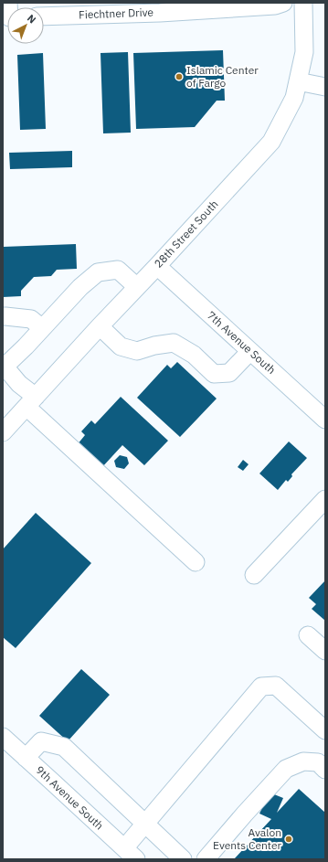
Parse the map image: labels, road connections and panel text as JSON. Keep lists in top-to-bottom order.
{
  "streets": {
    "street": [
      "Fiechtner Drive",
      "28th Street South",
      "7th Avenue South",
      "9th Avenue South"
    ]
  },
  "crossings": [
    ["28th Street South", "7th Avenue South"]
  ],
  "places": ["Islamic Center of Fargo", "Avalon Events Center"],
  "north": "top right"
}
